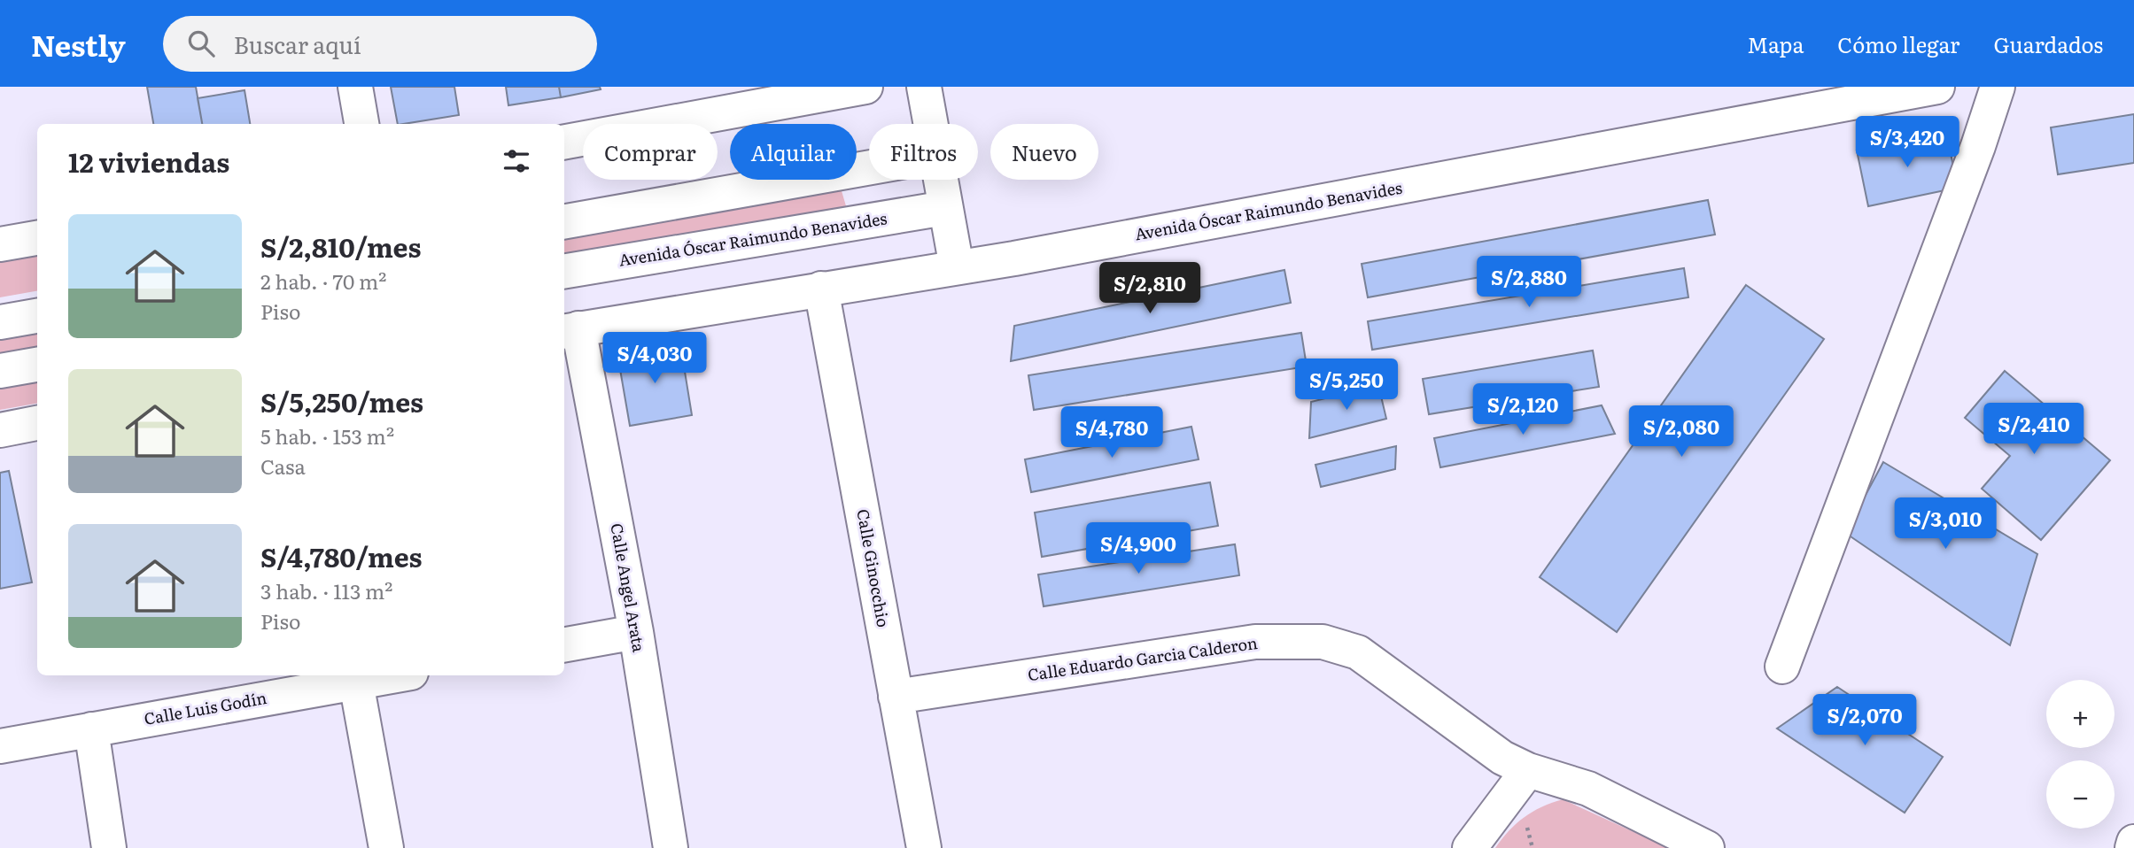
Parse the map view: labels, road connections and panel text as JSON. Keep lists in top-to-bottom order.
{
  "streets": {
    "street": [
      "Avenida Óscar Raimundo Benavides",
      "Calle Ginocchio",
      "Calle Angel Arata",
      "Calle Eduardo Garcia Calderon",
      "Calle Luis Godín"
    ]
  },
  "crossings": [
    ["Avenida Óscar Raimundo Benavides", "Calle Ginocchio"],
    ["Avenida Óscar Raimundo Benavides", "Calle Angel Arata"],
    ["Calle Ginocchio", "Calle Eduardo Garcia Calderon"]
  ],
  "page": {
    "header": "Nestly",
    "search": "Buscar aquí",
    "nav": ["Mapa", "Cómo llegar", "Guardados"],
    "price": [
      "S/3,420",
      "S/2,880",
      "S/2,810",
      "S/4,030",
      "S/5,250",
      "S/2,120",
      "S/2,410",
      "S/2,080",
      "S/4,780",
      "S/3,010",
      "S/4,900",
      "S/2,070"
    ],
    "chip": [
      "Comprar",
      "Alquilar",
      "Filtros",
      "Nuevo"
    ],
    "heading": "12 viviendas",
    "list": [
      {
        "name": "S/2,810/mes",
        "note": "2 hab. · 70 m² · Piso"
      },
      {
        "name": "S/5,250/mes",
        "note": "5 hab. · 153 m² · Casa"
      },
      {
        "name": "S/4,780/mes",
        "note": "3 hab. · 113 m² · Piso"
      }
    ],
    "map_buttons": ["+", "−"]
  }
}
